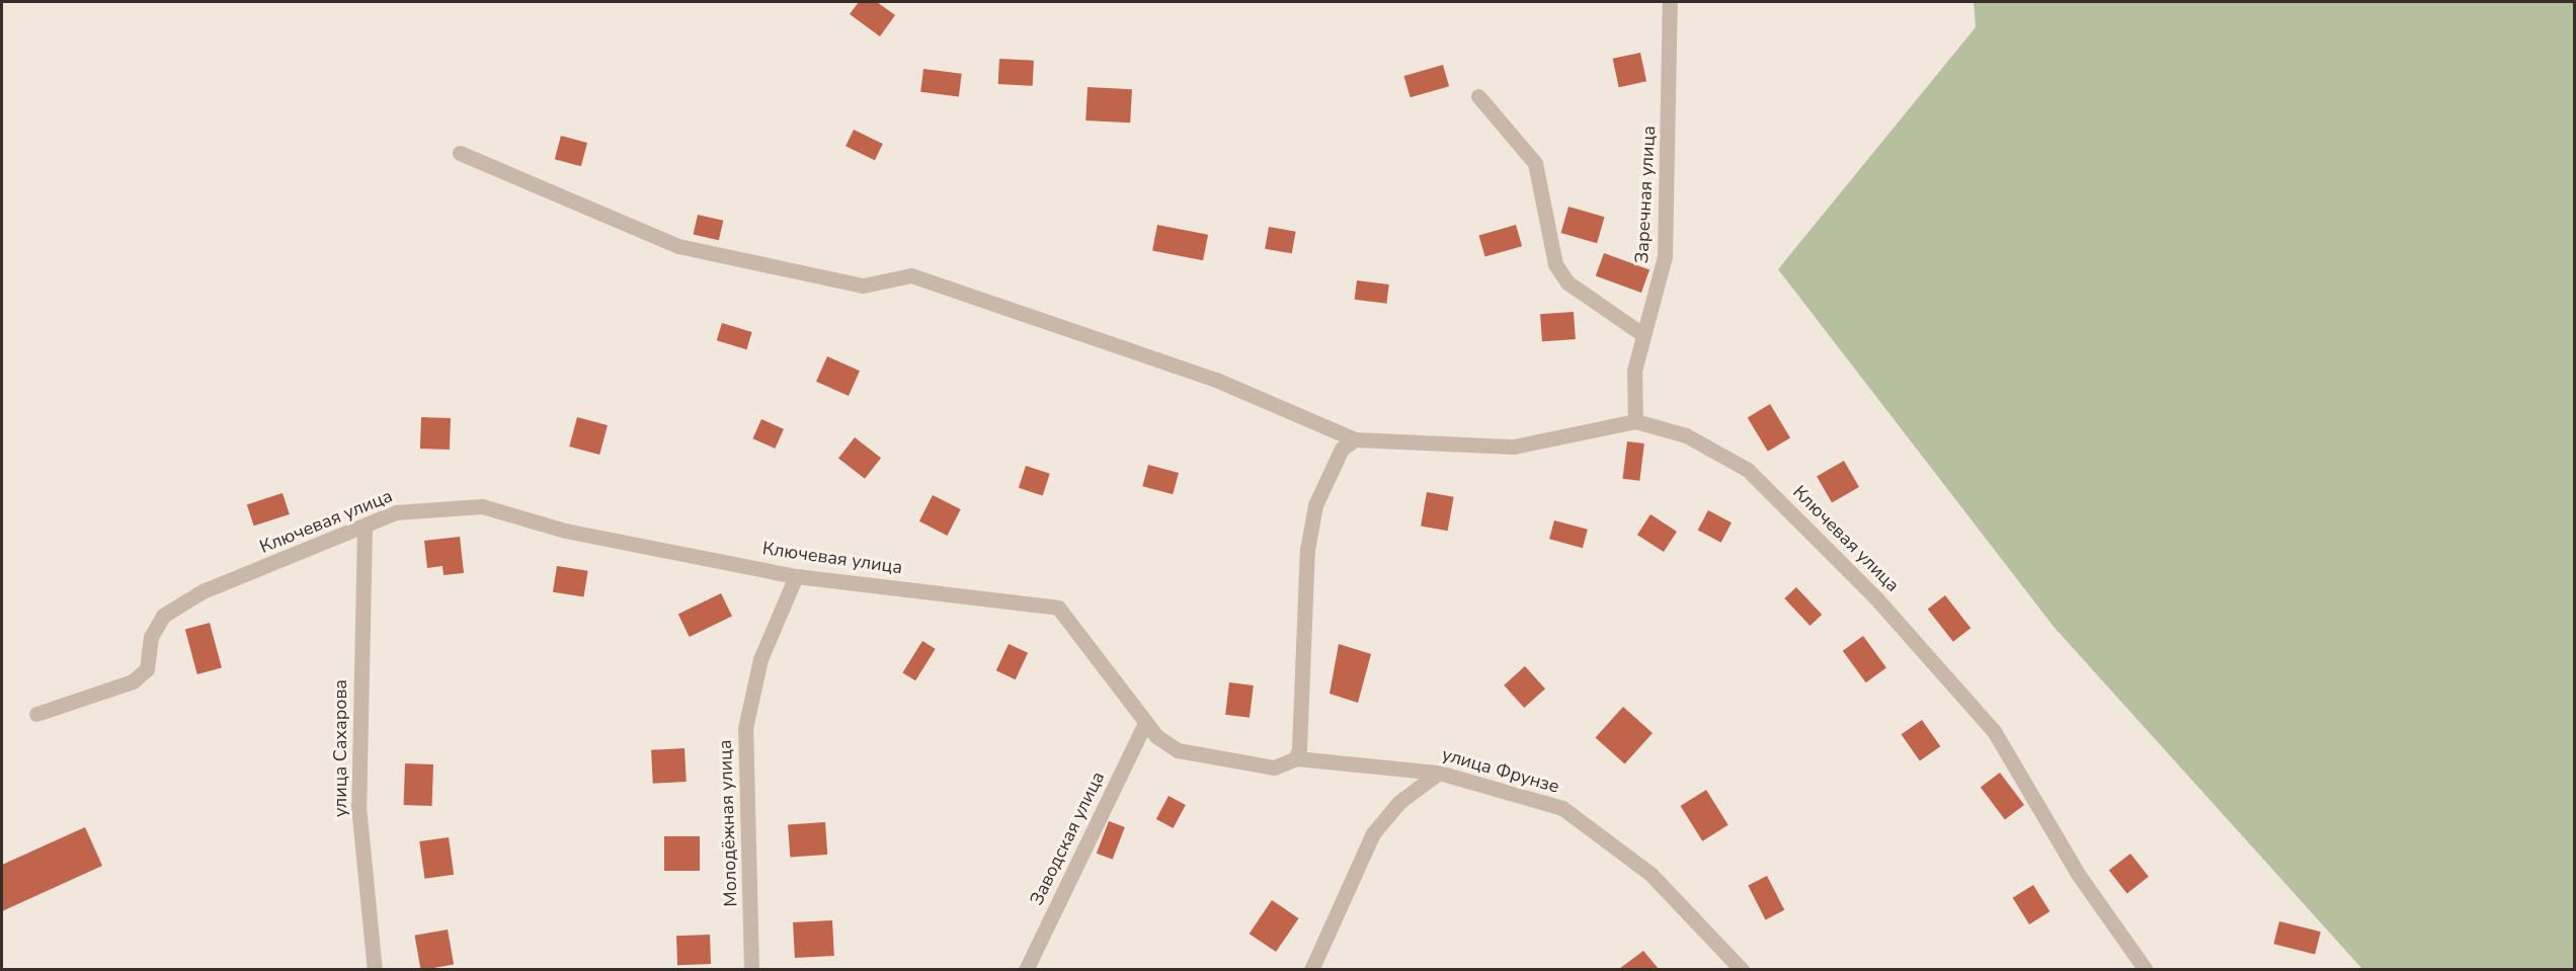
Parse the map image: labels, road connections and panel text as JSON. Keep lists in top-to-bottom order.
{
  "streets": {
    "street": [
      "Заречная улица",
      "Ключевая улица",
      "улица Сахарова",
      "улица Фрунзе",
      "Молодёжная улица",
      "Заводская улица"
    ]
  },
  "crossings": [
    ["Заречная улица", "Ключевая улица"],
    ["Ключевая улица", "улица Сахарова"],
    ["Ключевая улица", "улица Фрунзе"],
    ["Ключевая улица", "Молодёжная улица"],
    ["Ключевая улица", "Заводская улица"]
  ]
}
